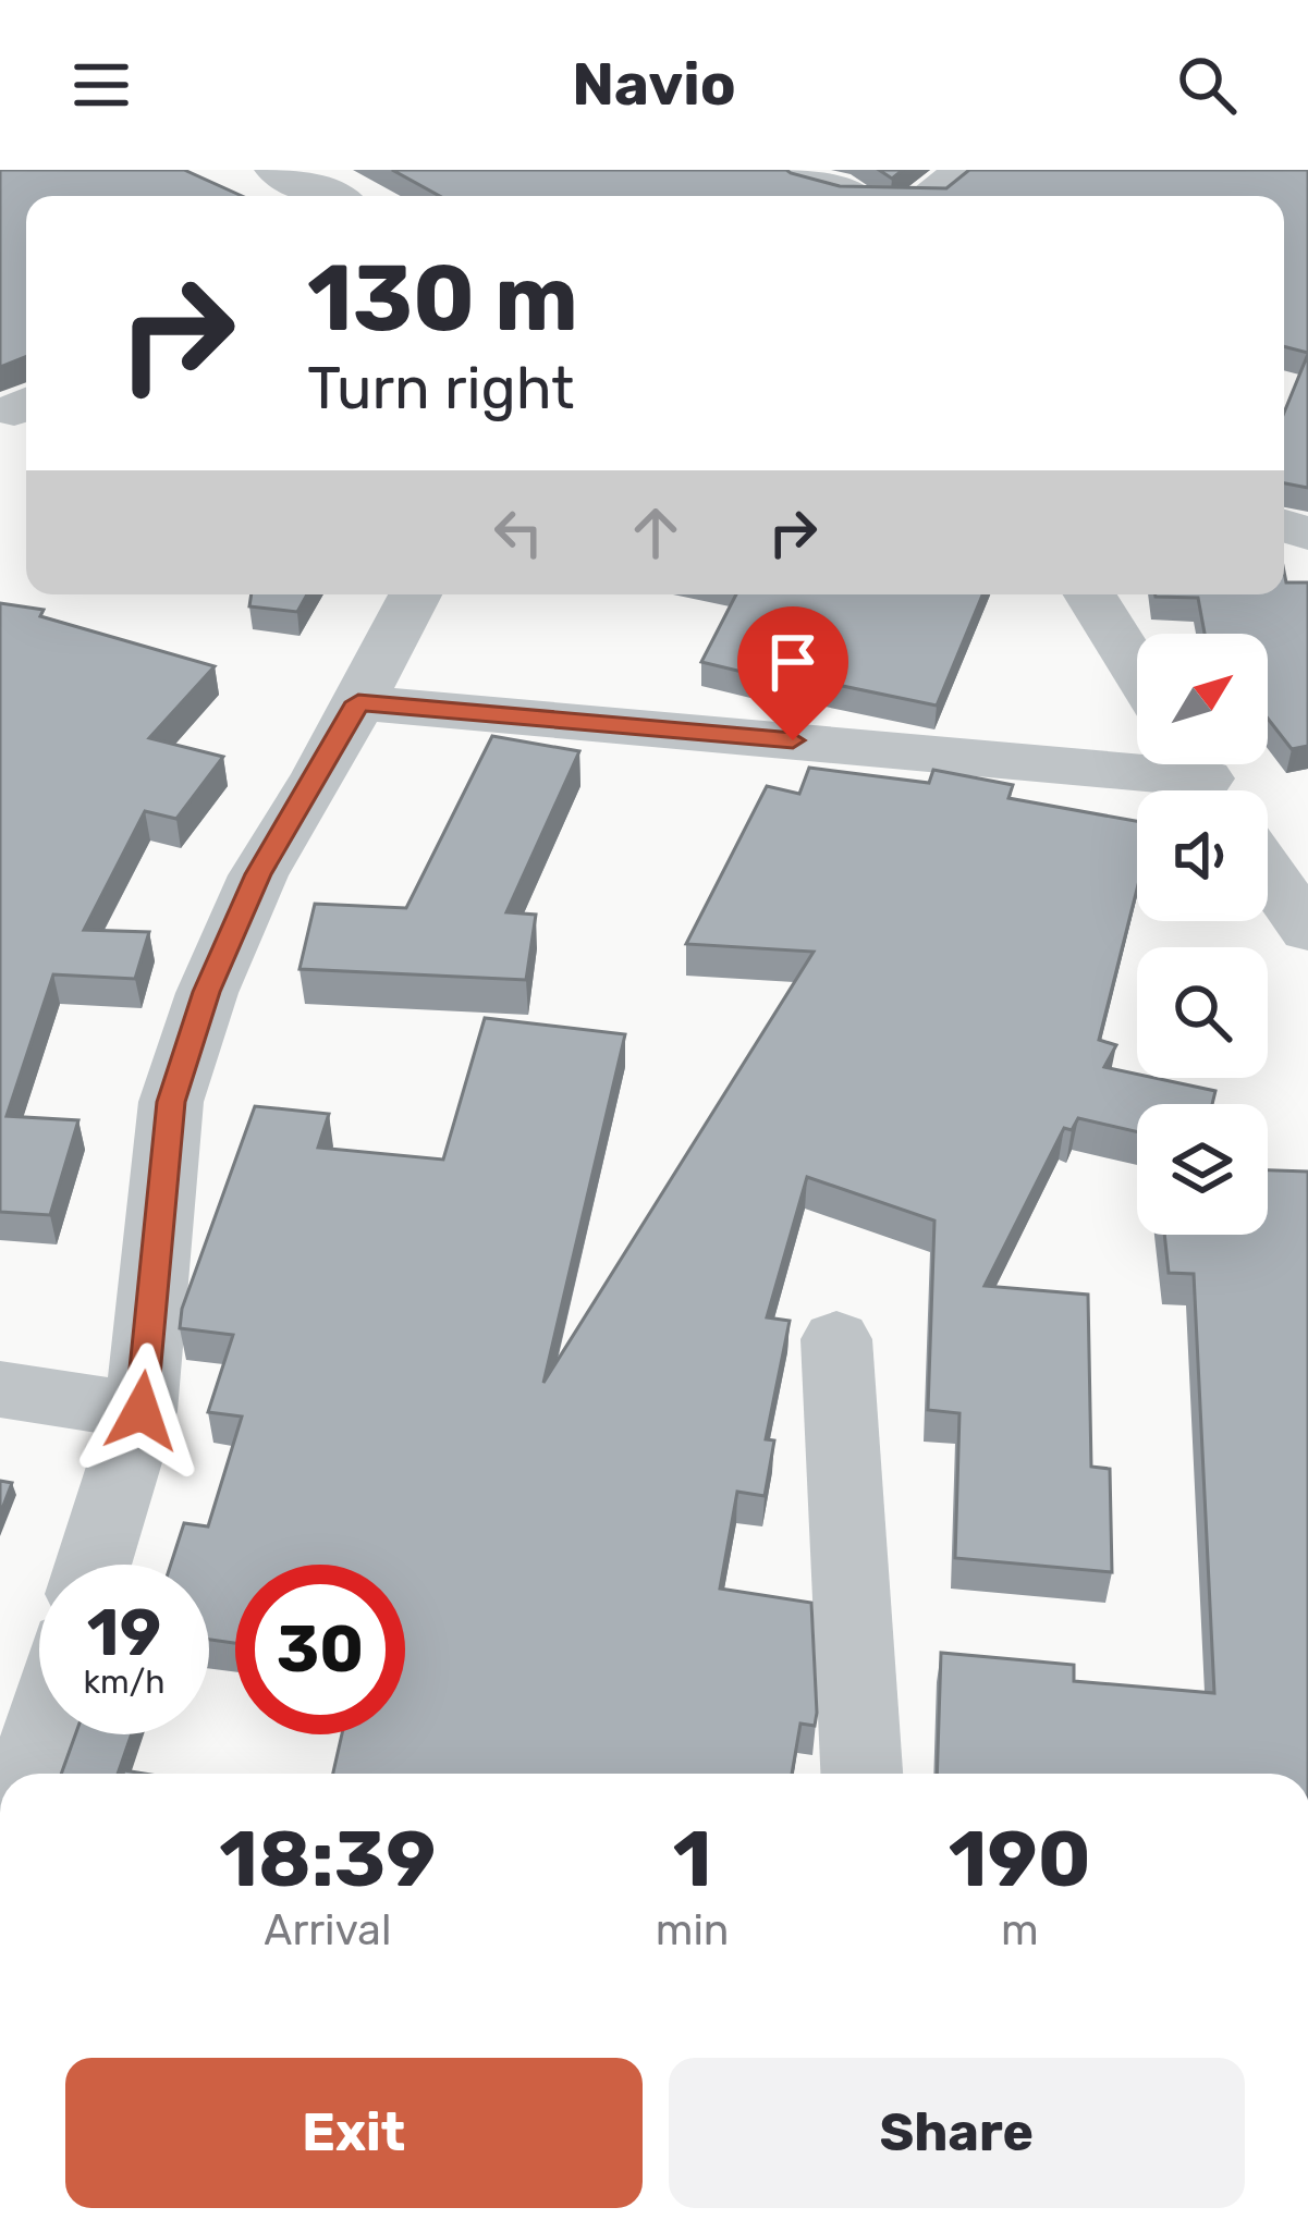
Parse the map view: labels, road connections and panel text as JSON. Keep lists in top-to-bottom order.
{
  "north": "top right",
  "page": {
    "header": "Navio",
    "turn": ["130 m", "Turn right"],
    "speed": "19 km/h",
    "limit": "30",
    "eta": [
      "18:39",
      "Arrival",
      "1",
      "min",
      "190",
      "m"
    ],
    "buttons": ["Exit", "Share"]
  }
}
